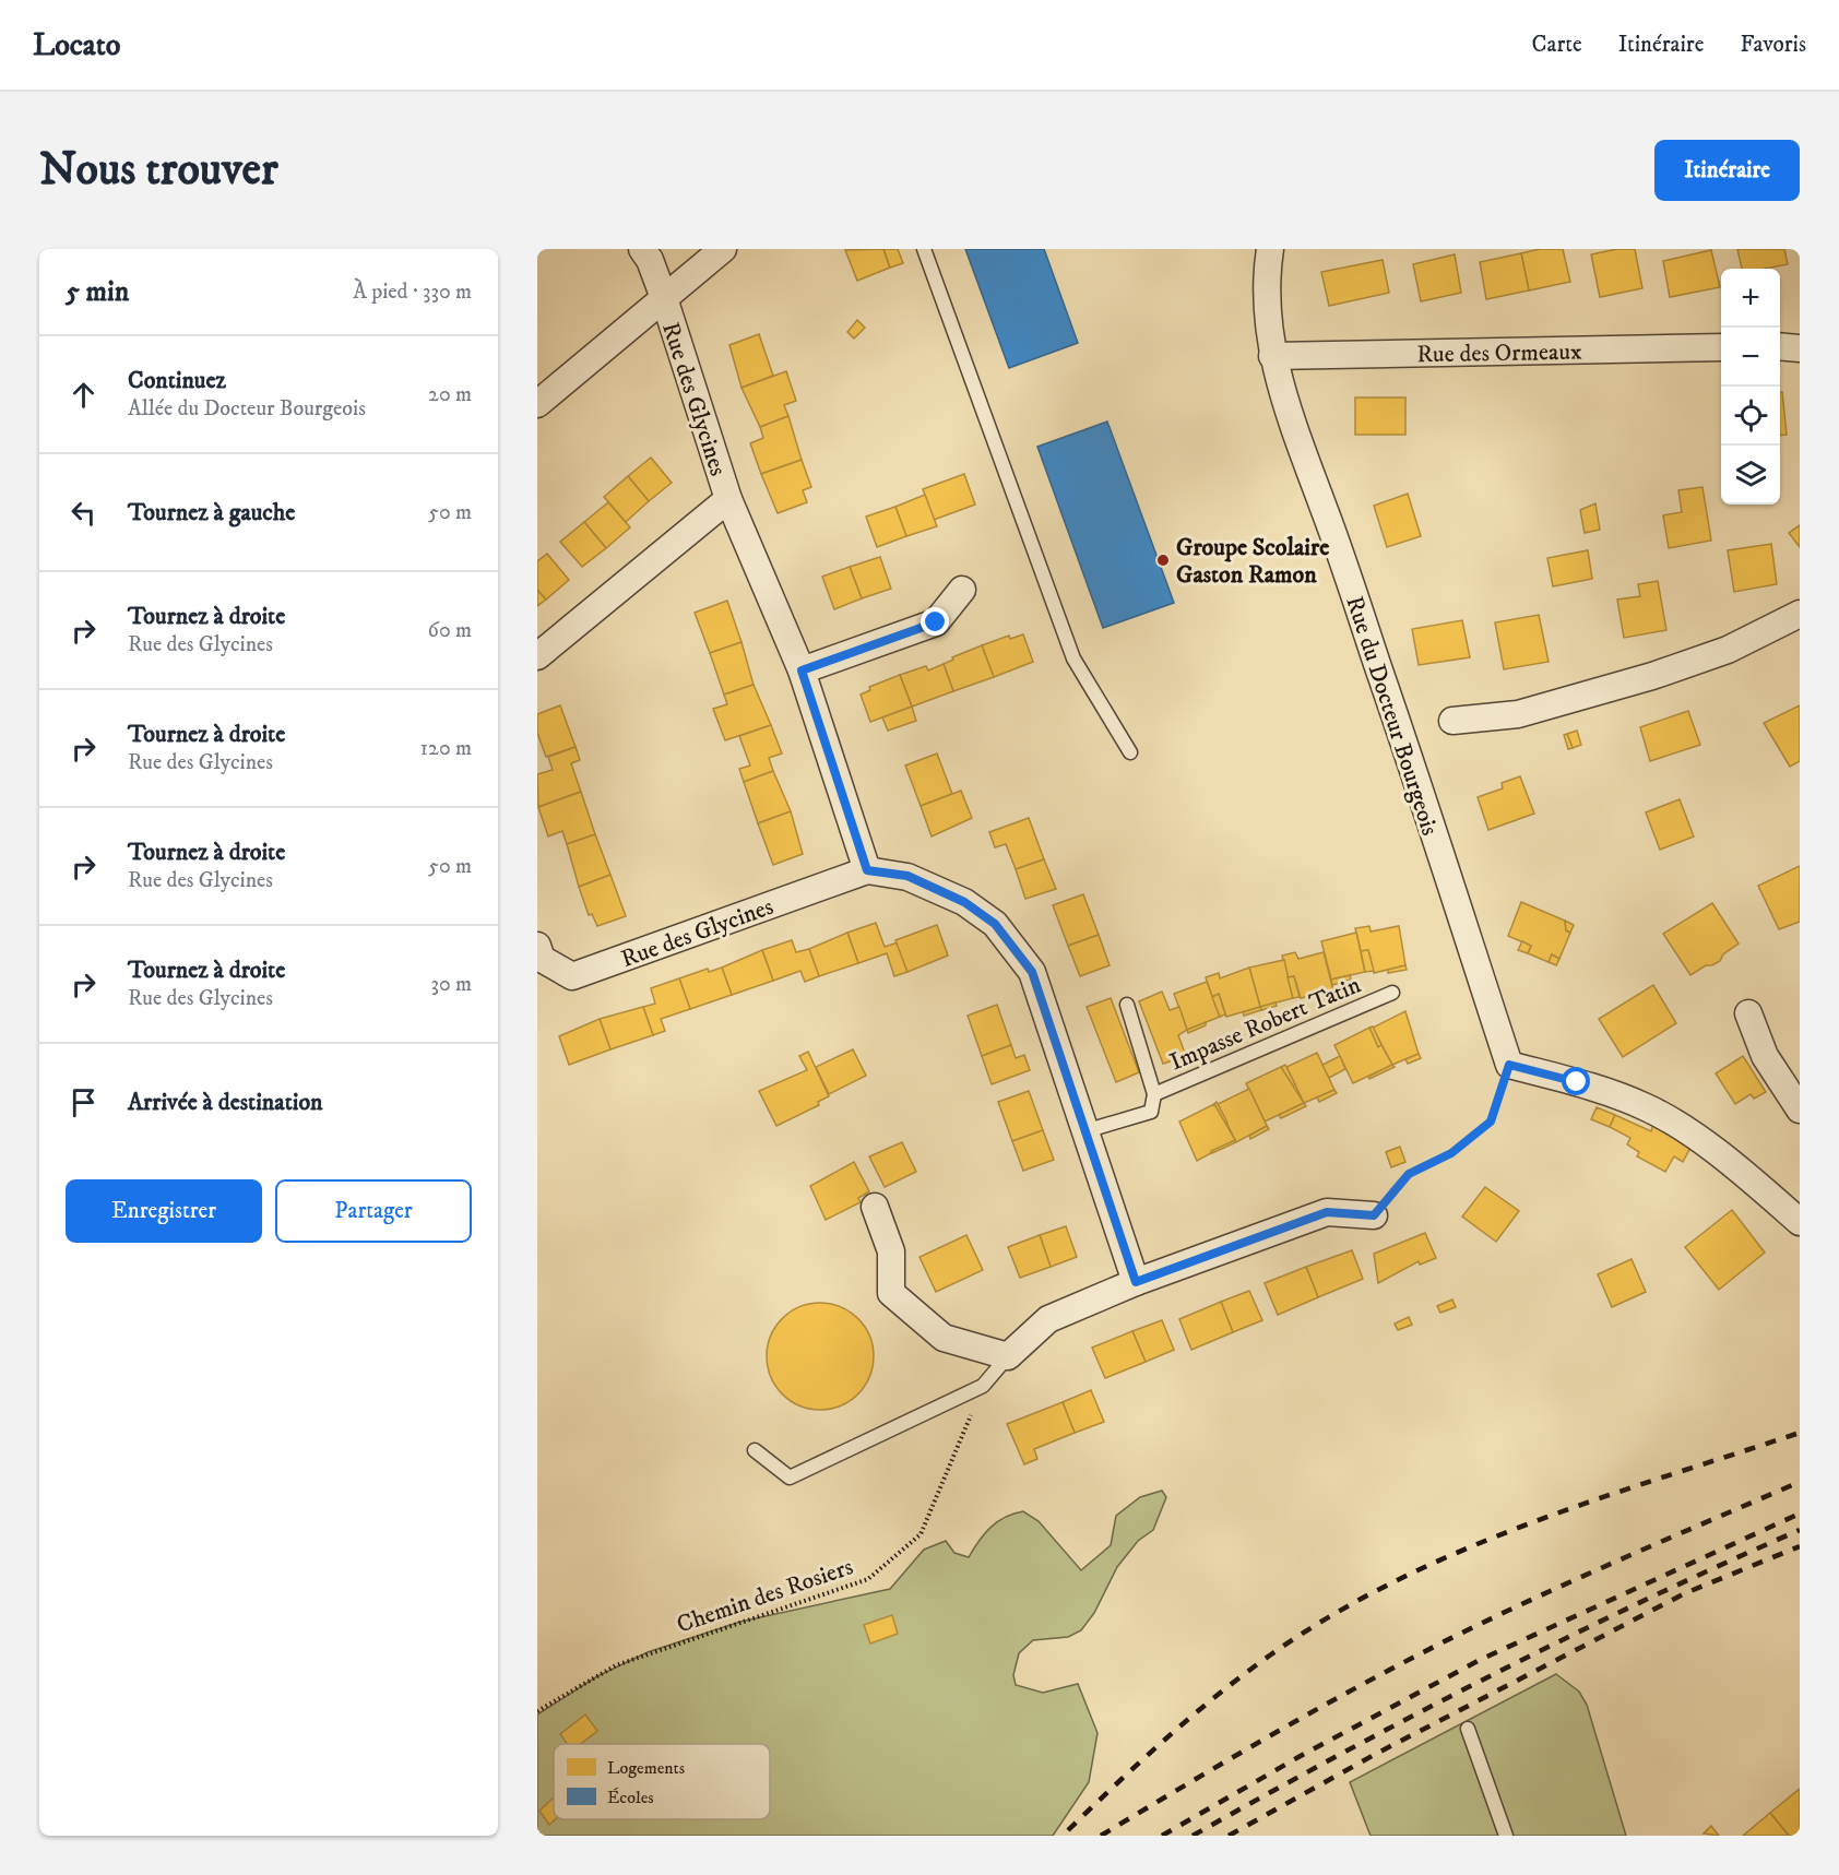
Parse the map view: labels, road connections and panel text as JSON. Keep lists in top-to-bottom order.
{
  "streets": {
    "street": ["Rue des Ormeaux", "Rue des Glycines", "Rue du Docteur Bourgeois"],
    "lane": ["Impasse Robert Tatin"],
    "path": ["Chemin des Rosiers"]
  },
  "crossings": [
    ["Rue des Ormeaux", "Rue du Docteur Bourgeois"],
    ["Rue des Glycines", "Impasse Robert Tatin"]
  ],
  "places": ["Groupe Scolaire Gaston Ramon"],
  "legend": ["Logements", "Écoles"],
  "page": {
    "header": "Locato",
    "nav": ["Carte", "Itinéraire", "Favoris"],
    "buttons": [
      "Itinéraire",
      ["Enregistrer", "Partager"]
    ],
    "title": "Nous trouver",
    "heading": ["5 min", "À pied · 330 m"],
    "map_buttons": ["+", "−"],
    "list": [
      ["Continuez", "Allée du Docteur Bourgeois", "20 m"],
      ["Tournez à gauche", "50 m"],
      ["Tournez à droite", "Rue des Glycines", "60 m"],
      ["Tournez à droite", "Rue des Glycines", "120 m"],
      ["Tournez à droite", "Rue des Glycines", "50 m"],
      ["Tournez à droite", "Rue des Glycines", "30 m"],
      "Arrivée à destination"
    ]
  }
}
